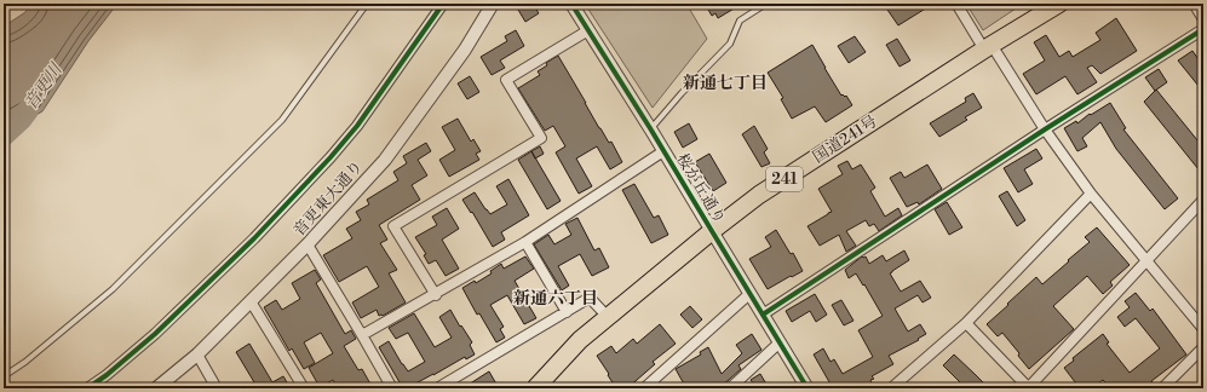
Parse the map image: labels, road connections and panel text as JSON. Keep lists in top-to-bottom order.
{
  "streets": {
    "highway": ["国道241号", "241"],
    "street": ["桜が丘通り", "音更東大通り"]
  },
  "crossings": [
    ["国道241号", "桜が丘通り"]
  ],
  "districts": ["新通七丁目", "新通六丁目"],
  "water": ["音更川"]
}
